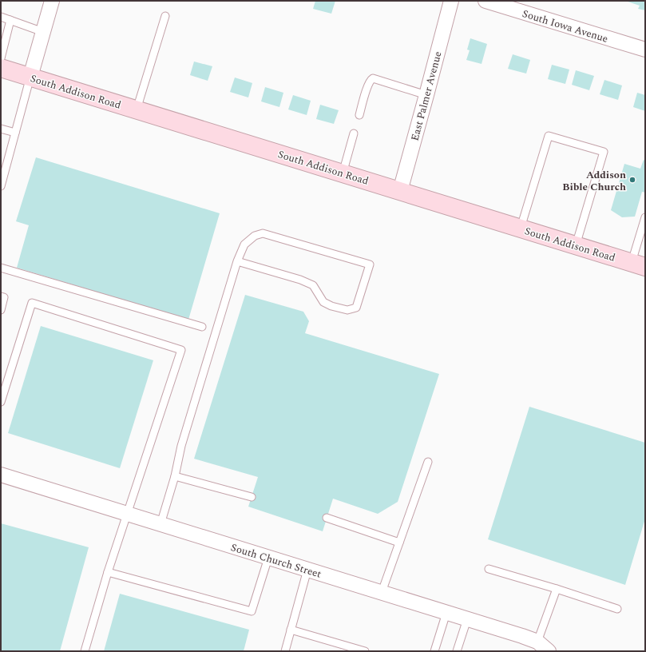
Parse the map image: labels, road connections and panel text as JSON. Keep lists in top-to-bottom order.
{
  "streets": {
    "street": [
      "South Iowa Avenue",
      "South Addison Road",
      "East Palmer Avenue",
      "South Church Street"
    ]
  },
  "crossings": [
    ["South Addison Road", "East Palmer Avenue"]
  ],
  "places": ["Addison Bible Church"]
}
